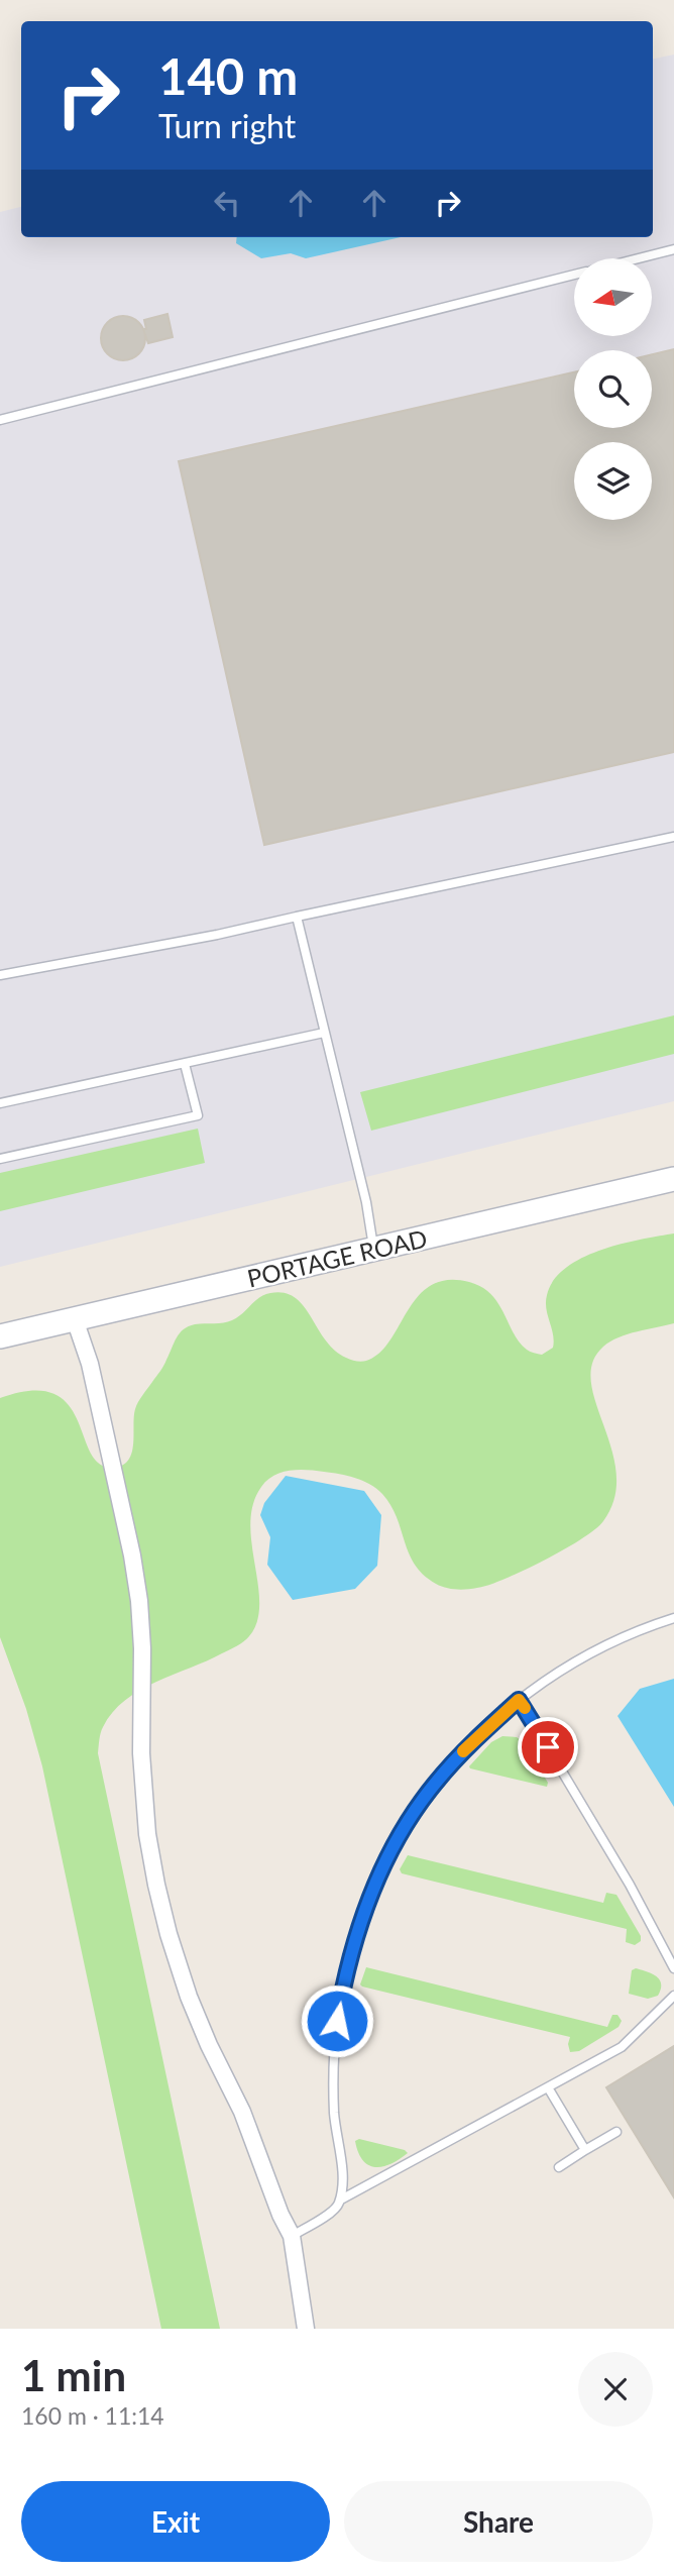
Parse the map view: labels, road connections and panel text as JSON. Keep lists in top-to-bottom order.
{
  "streets": {
    "main road": ["PORTAGE ROAD"]
  },
  "north": "left",
  "page": {
    "turn": ["140 m", "Turn right"],
    "heading": ["1 min", "160 m · 11:14"],
    "buttons": ["Exit", "Share"]
  }
}
